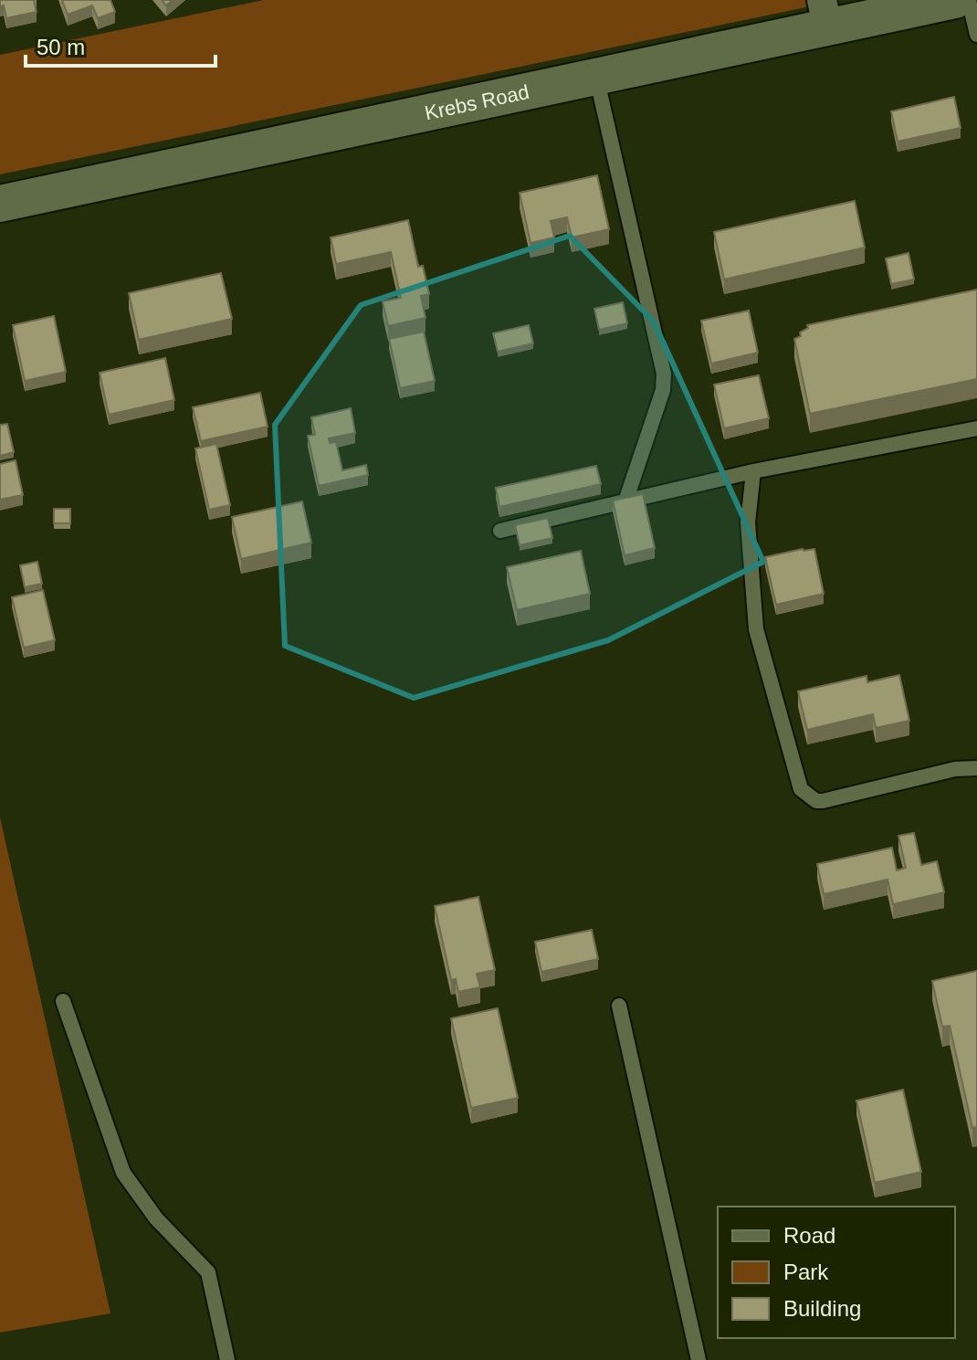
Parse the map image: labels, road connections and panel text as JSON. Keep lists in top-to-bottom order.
{
  "streets": {
    "street": ["Krebs Road"]
  },
  "legend": ["Road", "Park", "Building"],
  "scale_bar": "50 m"
}
